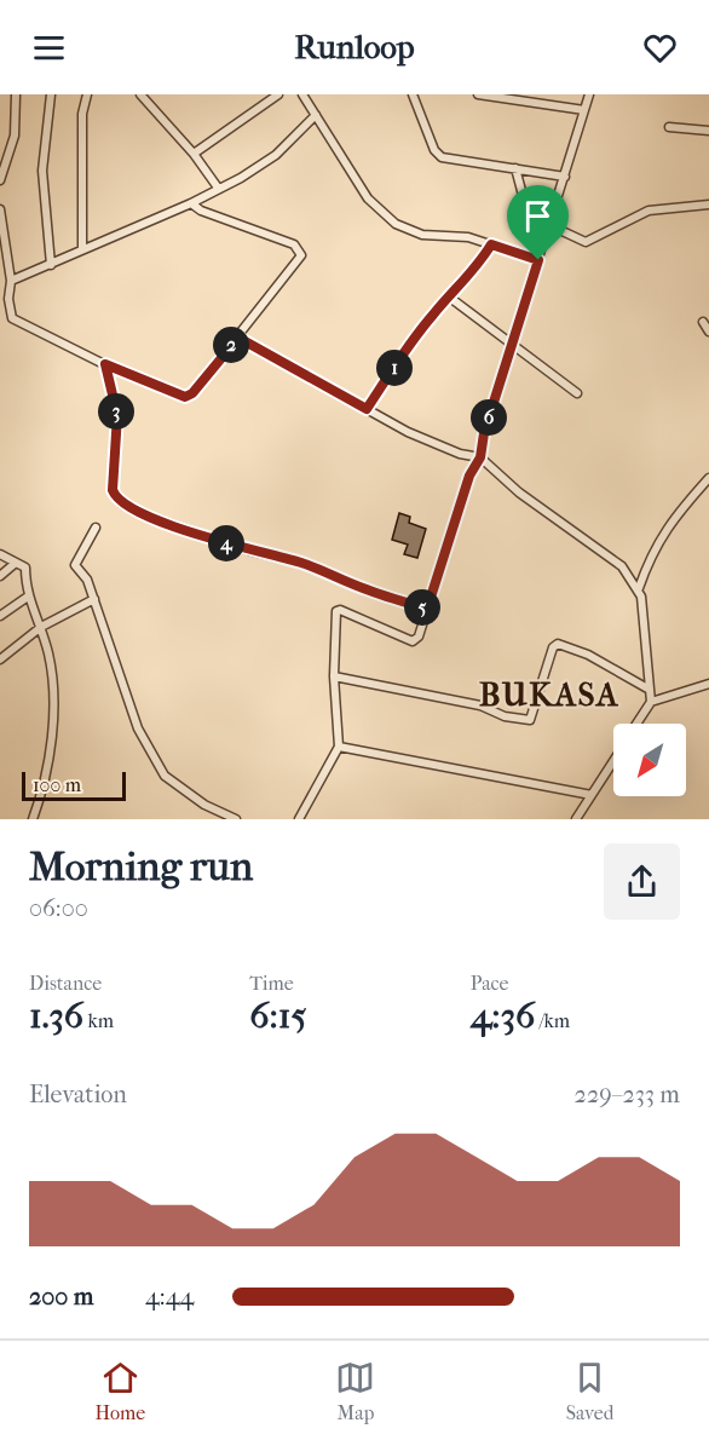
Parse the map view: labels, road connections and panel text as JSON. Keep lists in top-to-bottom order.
{
  "districts": ["BUKASA"],
  "scale_bar": "100 m",
  "north": "bottom left",
  "page": {
    "header": "Runloop",
    "pins": [
      "2",
      "1",
      "3",
      "6",
      "4",
      "5"
    ],
    "scale": "100 m",
    "heading": ["Morning run", "06:00"],
    "stats": [
      ["Distance", "1.36 km"],
      ["Time", "6:15"],
      ["Pace", "4:36 /km"]
    ],
    "chart": ["Elevation", "229–233 m"],
    "list": [
      {
        "name": "200 m",
        "note": "4:44"
      }
    ],
    "tabs": ["Home", "Map", "Saved"]
  }
}
